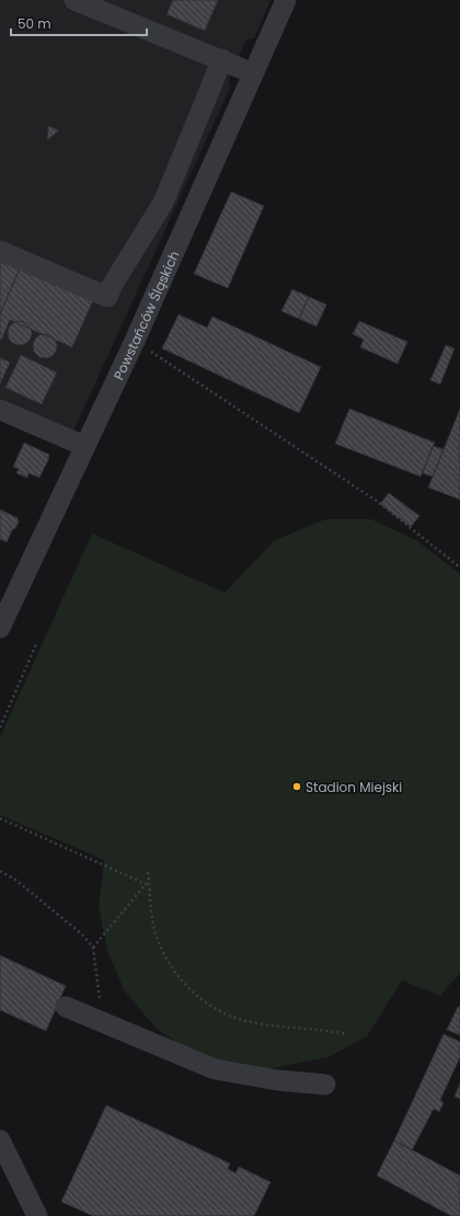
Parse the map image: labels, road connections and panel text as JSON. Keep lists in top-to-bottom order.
{
  "streets": {
    "street": ["Powstańców Śląskich"]
  },
  "places": ["Stadion Miejski"],
  "scale_bar": "50 m"
}
